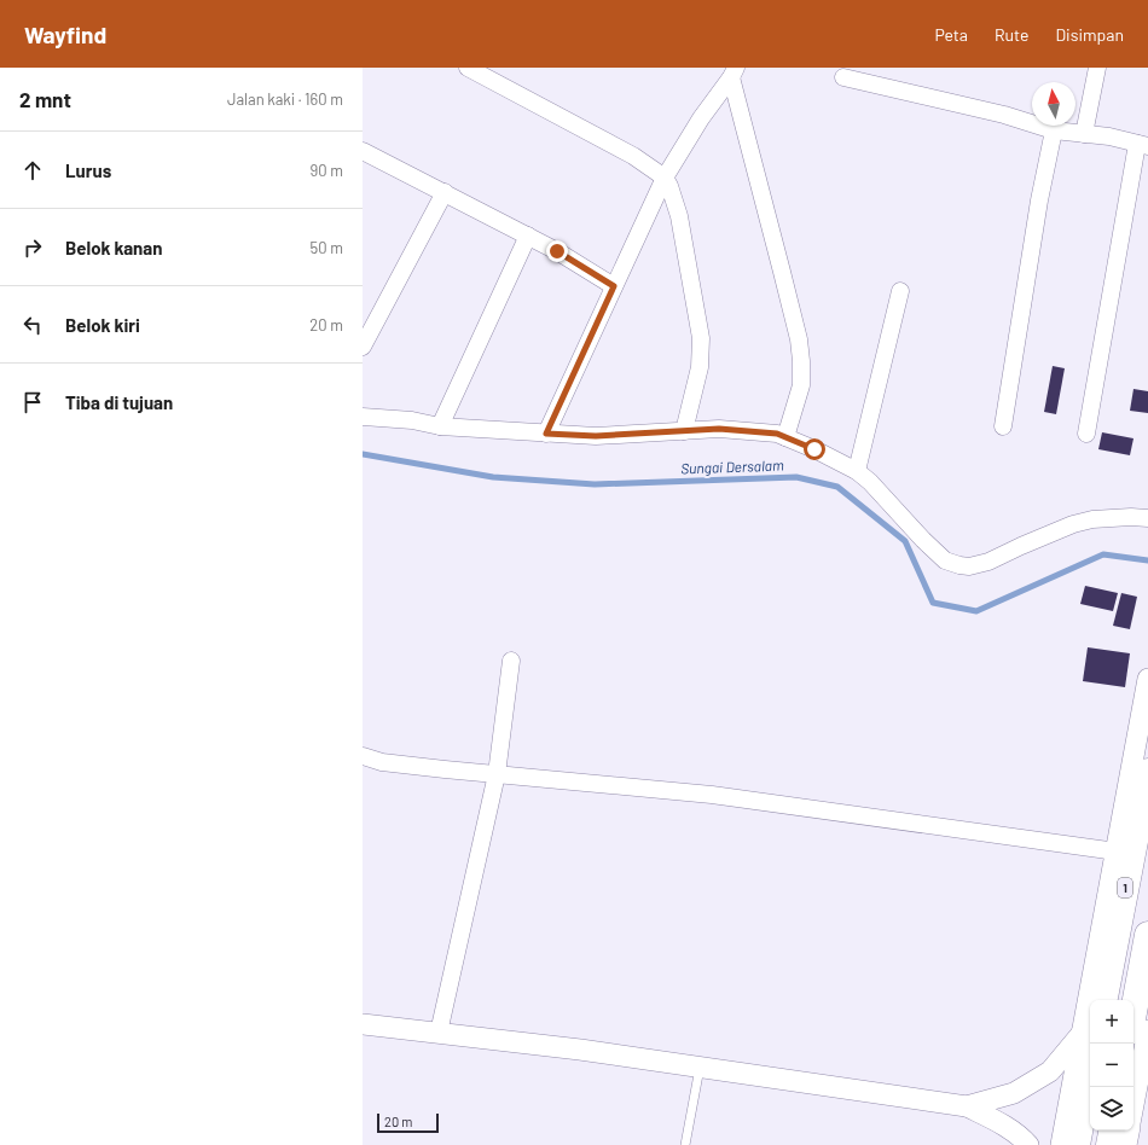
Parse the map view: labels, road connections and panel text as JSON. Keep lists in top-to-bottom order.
{
  "streets": {
    "highway": ["1"]
  },
  "water": ["Sungai Dersalam"],
  "scale_bar": "20 m",
  "north": "top",
  "page": {
    "header": "Wayfind",
    "nav": ["Peta", "Rute", "Disimpan"],
    "heading": ["2 mnt", "Jalan kaki · 160 m"],
    "list": [
      ["Lurus", "90 m"],
      ["Belok kanan", "50 m"],
      ["Belok kiri", "20 m"],
      "Tiba di tujuan"
    ],
    "map_buttons": ["+", "−"],
    "scale": "20 m"
  }
}
